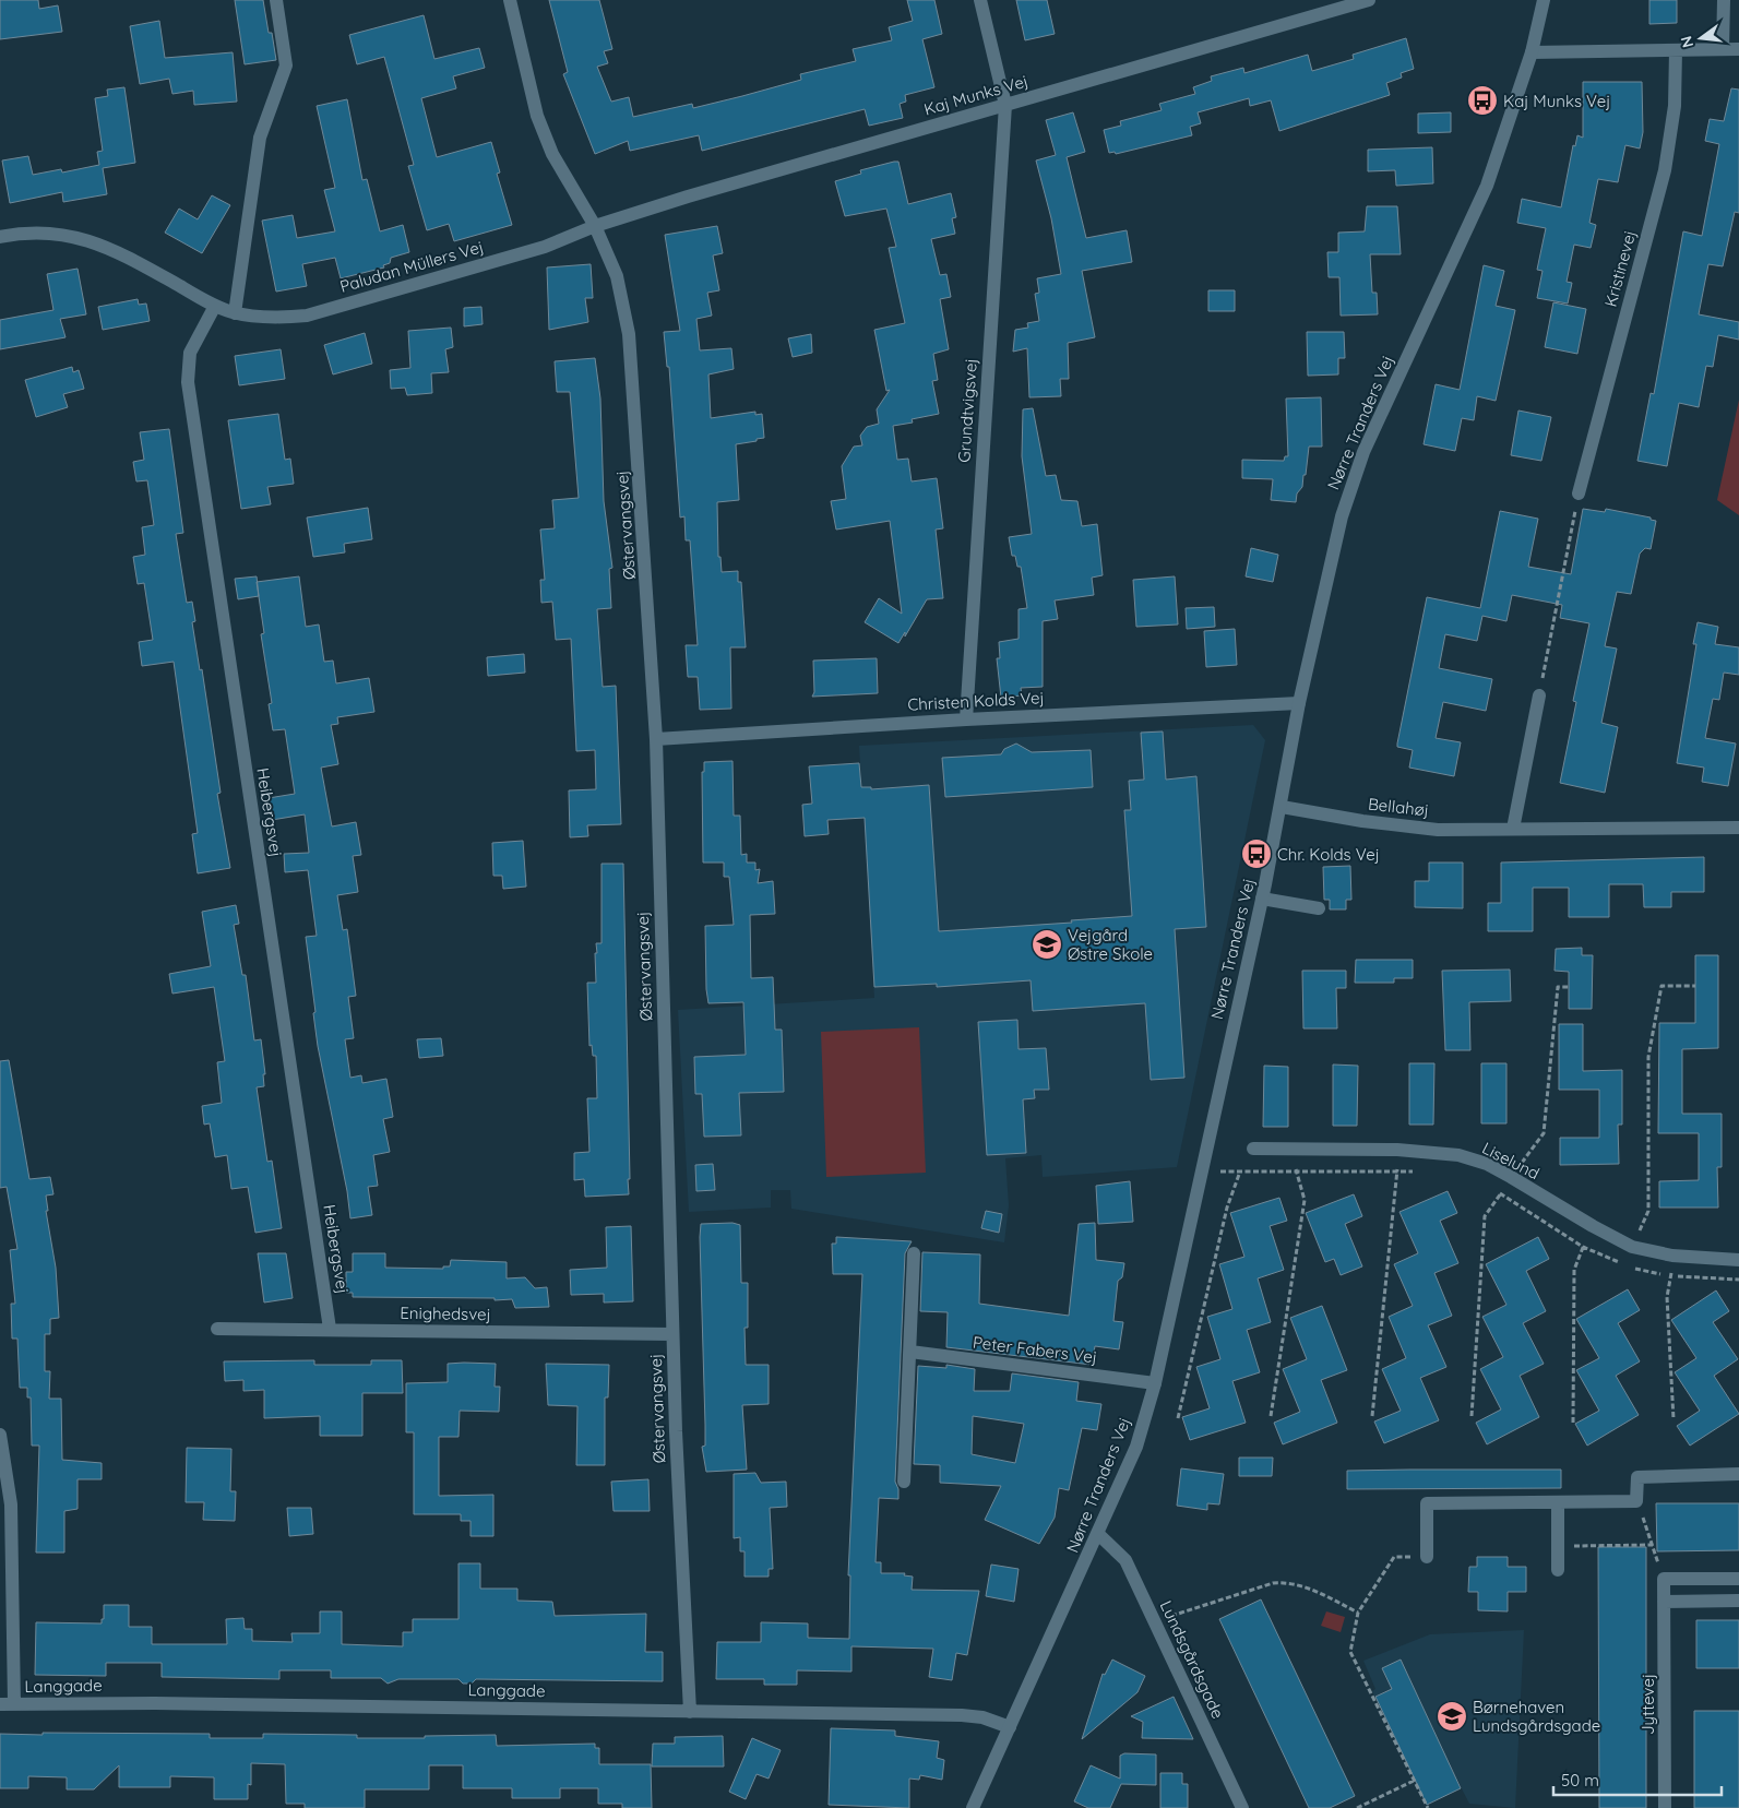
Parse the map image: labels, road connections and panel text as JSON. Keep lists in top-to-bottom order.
{
  "streets": {
    "street": [
      "Kaj Munks Vej",
      "Paludan Müllers Vej",
      "Kristinevej",
      "Grundtvigsvej",
      "Nørre Tranders Vej",
      "Østervangsvej",
      "Christen Kolds Vej",
      "Bellahøj",
      "Heibergsvej",
      "Liselund",
      "Enighedsvej",
      "Peter Fabers Vej",
      "Lundsgårdsgade",
      "Langgade",
      "Jyttevej"
    ]
  },
  "crossings": [
    ["Kaj Munks Vej", "Paludan Müllers Vej"],
    ["Kaj Munks Vej", "Grundtvigsvej"],
    ["Kaj Munks Vej", "Østervangsvej"],
    ["Paludan Müllers Vej", "Østervangsvej"],
    ["Paludan Müllers Vej", "Heibergsvej"],
    ["Grundtvigsvej", "Christen Kolds Vej"],
    ["Nørre Tranders Vej", "Christen Kolds Vej"],
    ["Nørre Tranders Vej", "Bellahøj"],
    ["Nørre Tranders Vej", "Peter Fabers Vej"],
    ["Nørre Tranders Vej", "Lundsgårdsgade"],
    ["Nørre Tranders Vej", "Langgade"],
    ["Østervangsvej", "Christen Kolds Vej"],
    ["Østervangsvej", "Enighedsvej"],
    ["Østervangsvej", "Langgade"],
    ["Heibergsvej", "Enighedsvej"]
  ],
  "places": {
    "bus stop": ["Kaj Munks Vej", "Chr. Kolds Vej"],
    "school or university": ["Vejgård Østre Skole", "Børnehaven Lundsgårdsgade"]
  },
  "scale_bar": "50 m",
  "north": "left"
}
